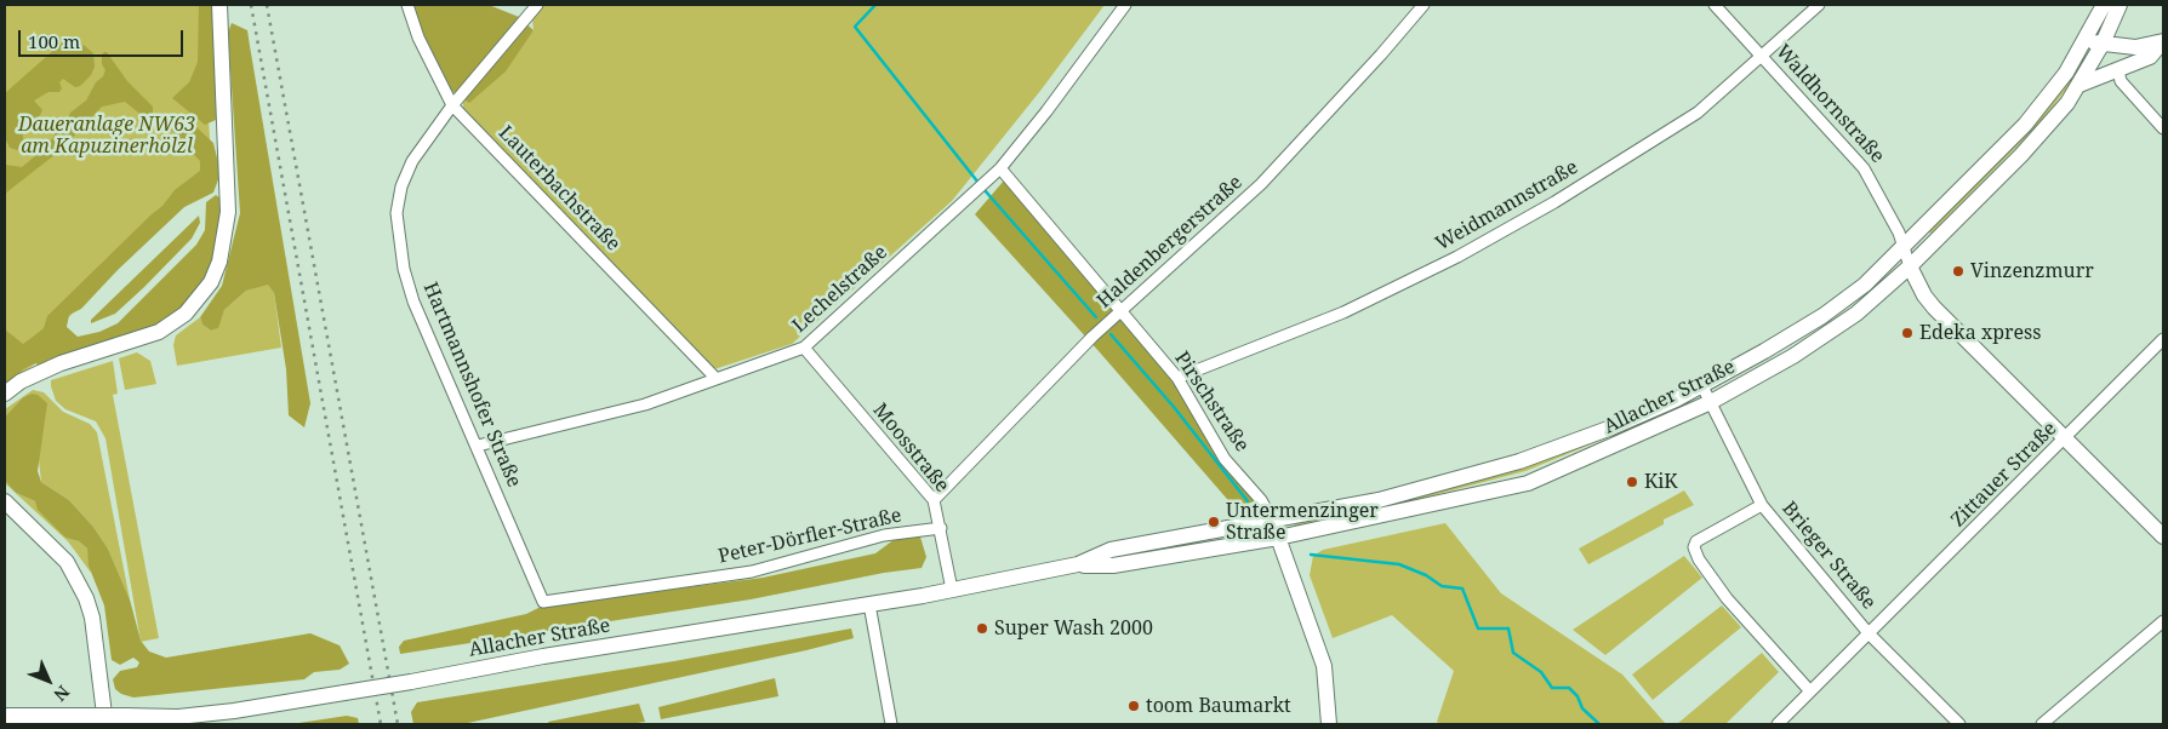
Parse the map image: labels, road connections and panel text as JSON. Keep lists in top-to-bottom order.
{
  "streets": {
    "main road": ["Waldhornstraße", "Allacher Straße"],
    "street": [
      "Lauterbachstraße",
      "Weidmannstraße",
      "Haldenbergerstraße",
      "Lechelstraße",
      "Hartmannshofer Straße",
      "Pirschstraße",
      "Moosstraße",
      "Zittauer Straße",
      "Peter-Dörfler-Straße",
      "Brieger Straße"
    ]
  },
  "crossings": [
    ["Waldhornstraße", "Weidmannstraße"],
    ["Waldhornstraße", "Allacher Straße"],
    ["Waldhornstraße", "Zittauer Straße"],
    ["Lauterbachstraße", "Lechelstraße"],
    ["Lauterbachstraße", "Hartmannshofer Straße"],
    ["Weidmannstraße", "Pirschstraße"],
    ["Haldenbergerstraße", "Pirschstraße"],
    ["Haldenbergerstraße", "Moosstraße"],
    ["Lechelstraße", "Hartmannshofer Straße"],
    ["Lechelstraße", "Pirschstraße"],
    ["Lechelstraße", "Moosstraße"],
    ["Hartmannshofer Straße", "Peter-Dörfler-Straße"],
    ["Allacher Straße", "Pirschstraße"],
    ["Allacher Straße", "Moosstraße"],
    ["Allacher Straße", "Brieger Straße"],
    ["Moosstraße", "Peter-Dörfler-Straße"],
    ["Zittauer Straße", "Brieger Straße"]
  ],
  "parks": ["Daueranlage NW63 am Kapuzinerhölzl"],
  "places": [
    "Vinzenzmurr",
    "Edeka xpress",
    "KiK",
    "Untermenzinger Straße",
    "Super Wash 2000",
    "toom Baumarkt"
  ],
  "scale_bar": "100 m",
  "north": "bottom right"
}
